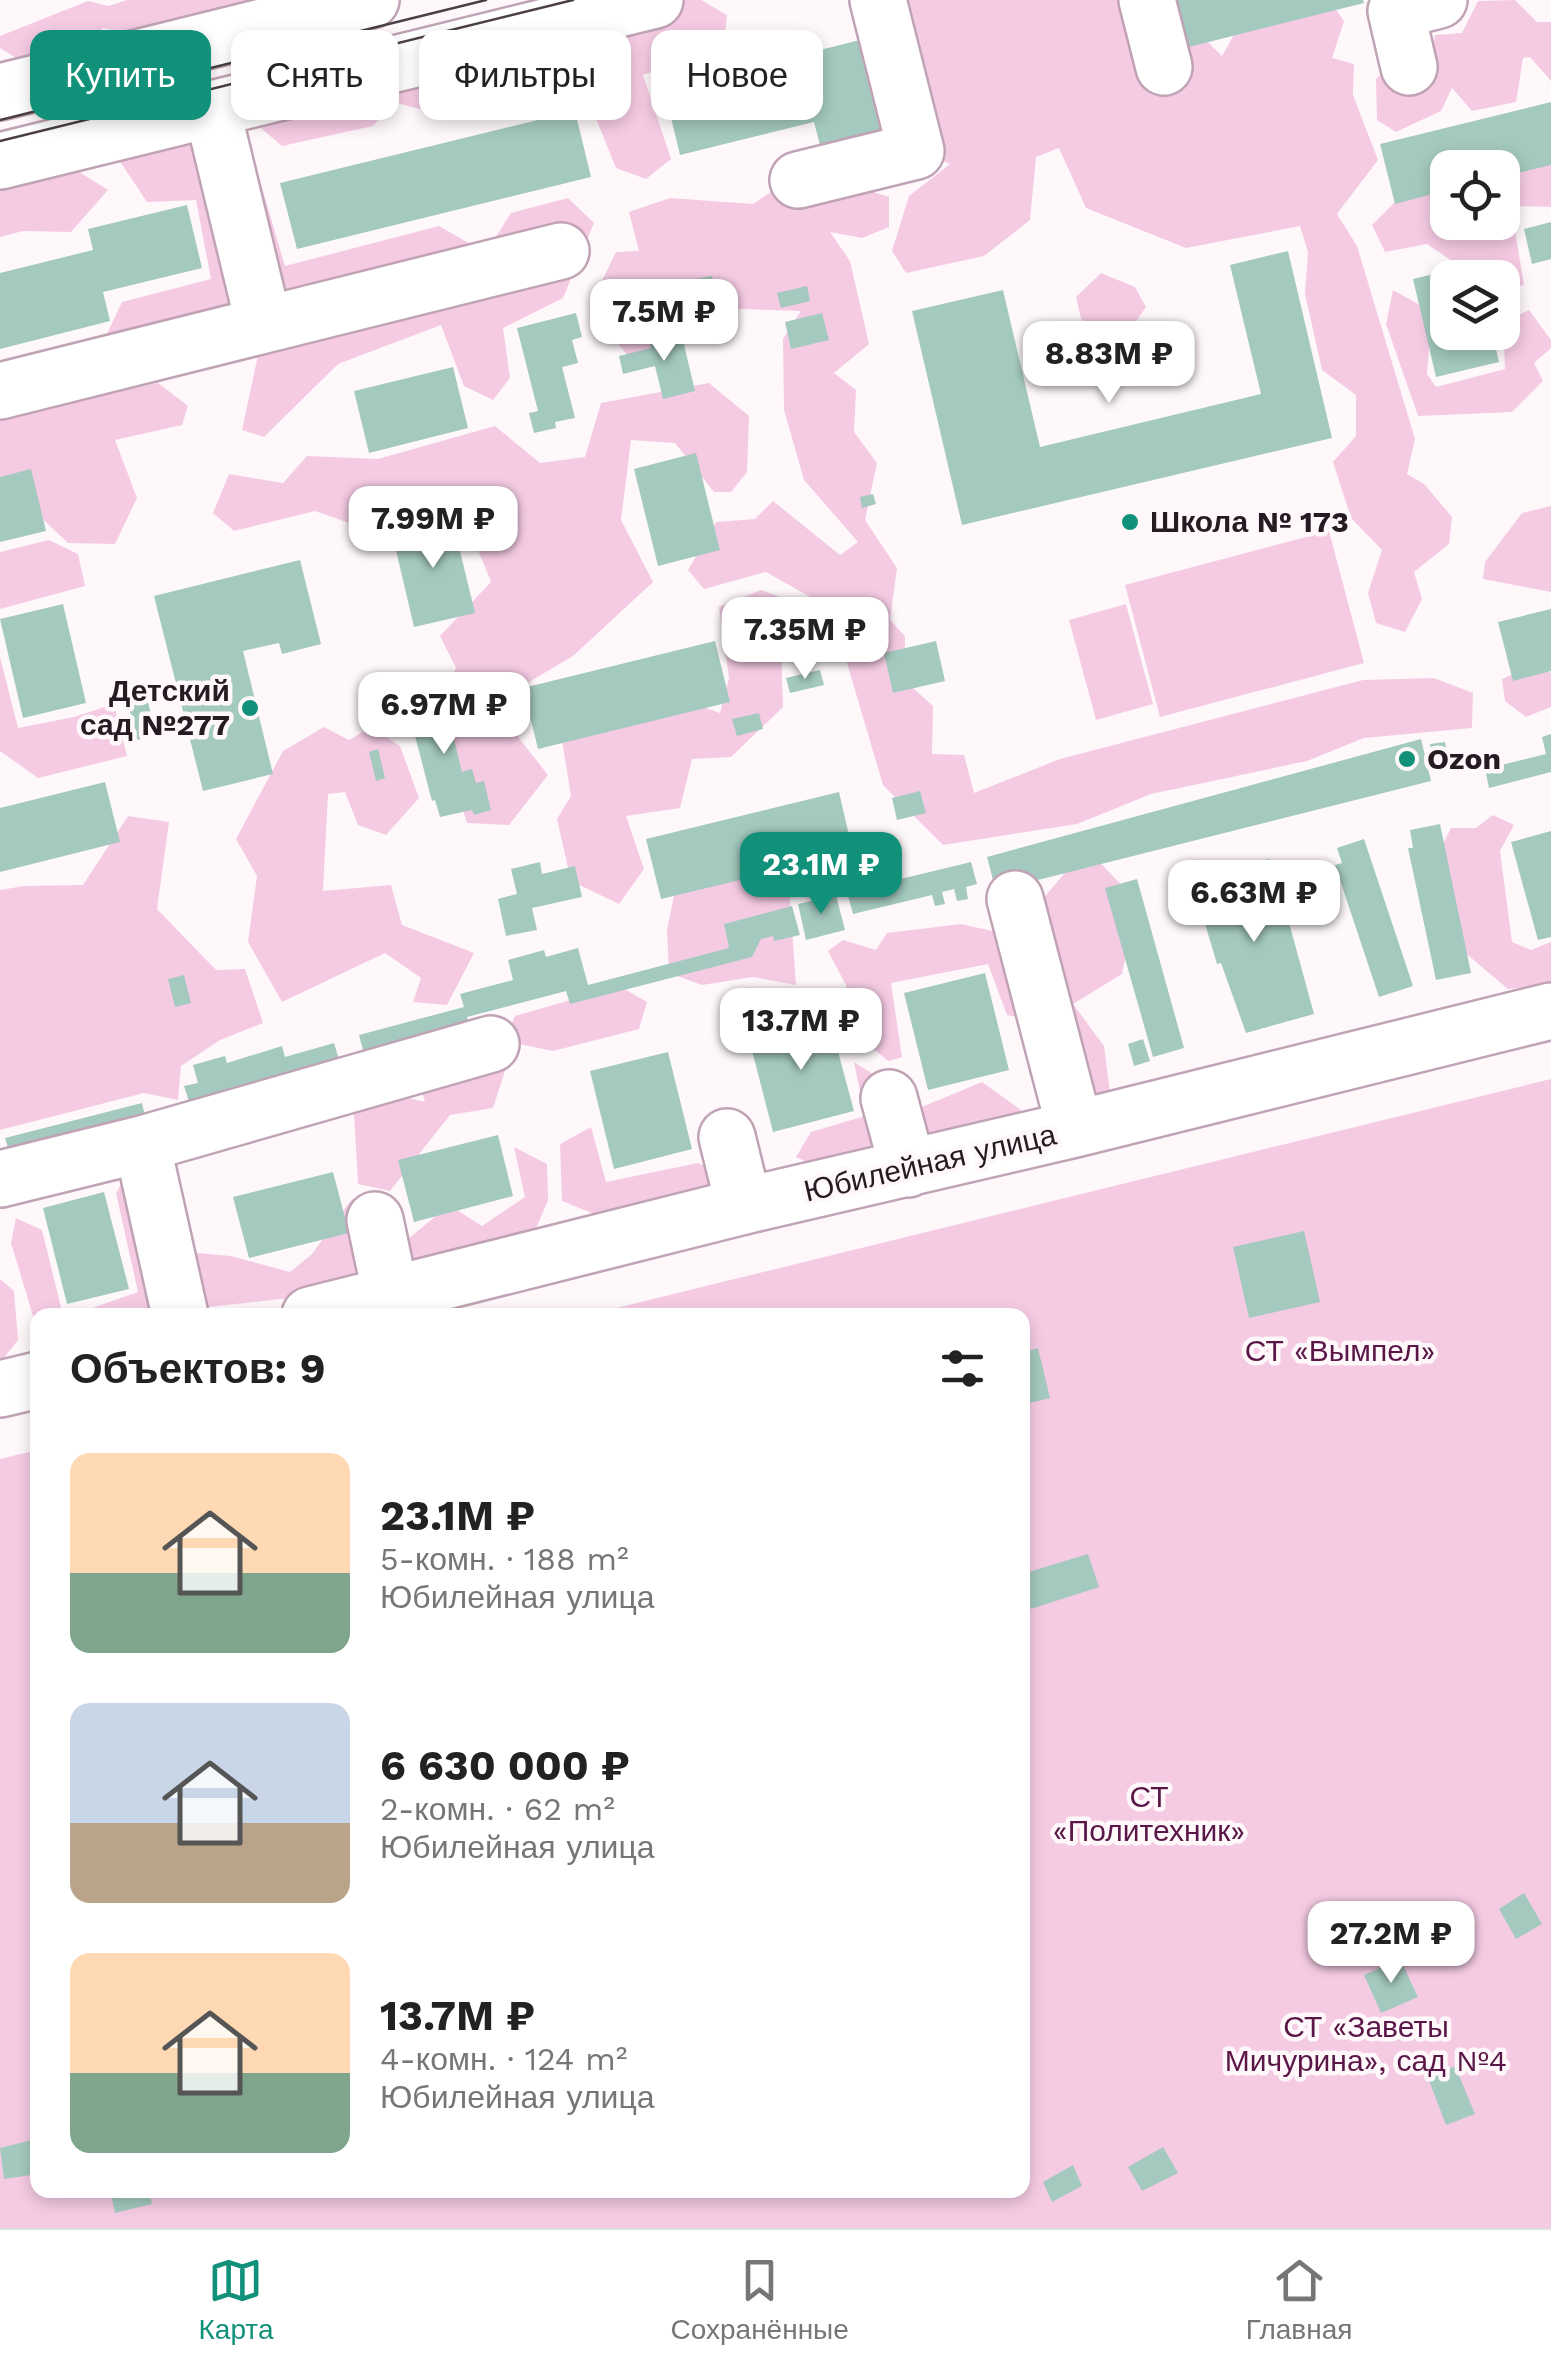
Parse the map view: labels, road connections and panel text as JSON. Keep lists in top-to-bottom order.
{
  "streets": {
    "street": ["Юбилейная улица"]
  },
  "parks": ["СТ «Вымпел»", "СТ «Политехник»", "СТ «Заветы Мичурина», сад №4"],
  "places": ["Школа № 173", "Детский сад №277", "Ozon"],
  "page": {
    "chip": [
      "Купить",
      "Снять",
      "Фильтры",
      "Новое"
    ],
    "price": [
      "7.5M ₽",
      "8.83M ₽",
      "7.99M ₽",
      "7.35M ₽",
      "6.97M ₽",
      "23.1M ₽",
      "6.63M ₽",
      "13.7M ₽",
      "27.2M ₽"
    ],
    "heading": "Объектов: 9",
    "list": [
      {
        "name": "23.1M ₽",
        "note": "5-комн. · 188 m² · Юбилейная улица"
      },
      {
        "name": "6 630 000 ₽",
        "note": "2-комн. · 62 m² · Юбилейная улица"
      },
      {
        "name": "13.7M ₽",
        "note": "4-комн. · 124 m² · Юбилейная улица"
      }
    ],
    "tabs": ["Карта", "Сохранённые", "Главная"]
  }
}
